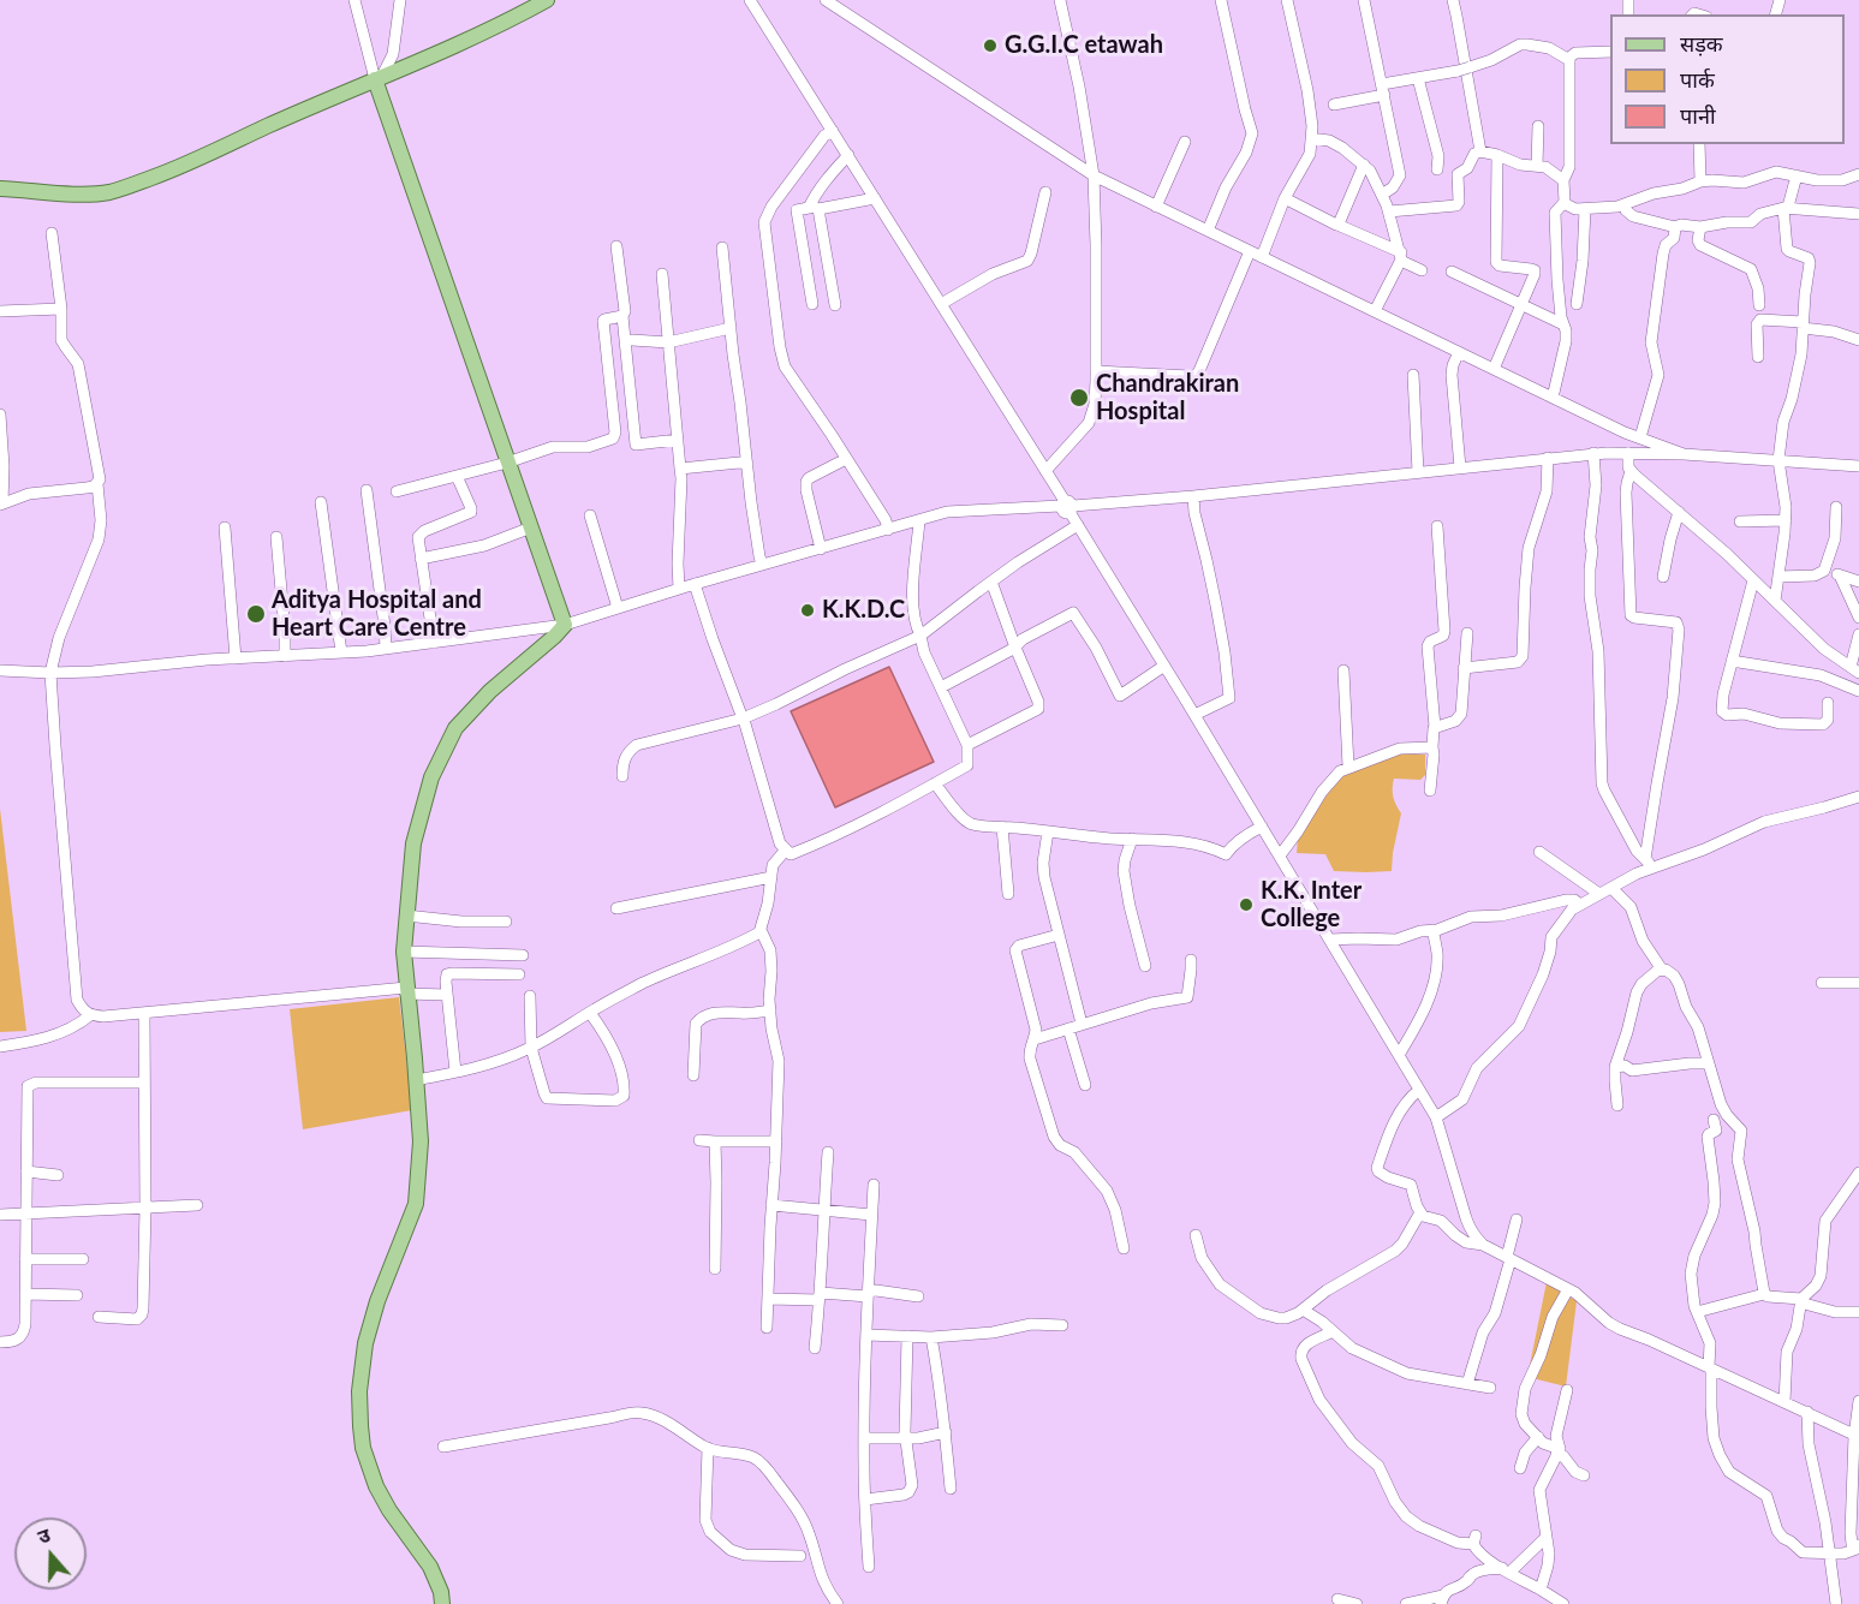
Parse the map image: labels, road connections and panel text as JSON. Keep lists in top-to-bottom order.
{
  "places": [
    "G.G.I.C etawah",
    "Chandrakiran Hospital",
    "K.K.D.C",
    "Aditya Hospital and Heart Care Centre",
    "K.K. Inter College"
  ],
  "legend": ["सड़क", "पार्क", "पानी"],
  "north": "top"
}
